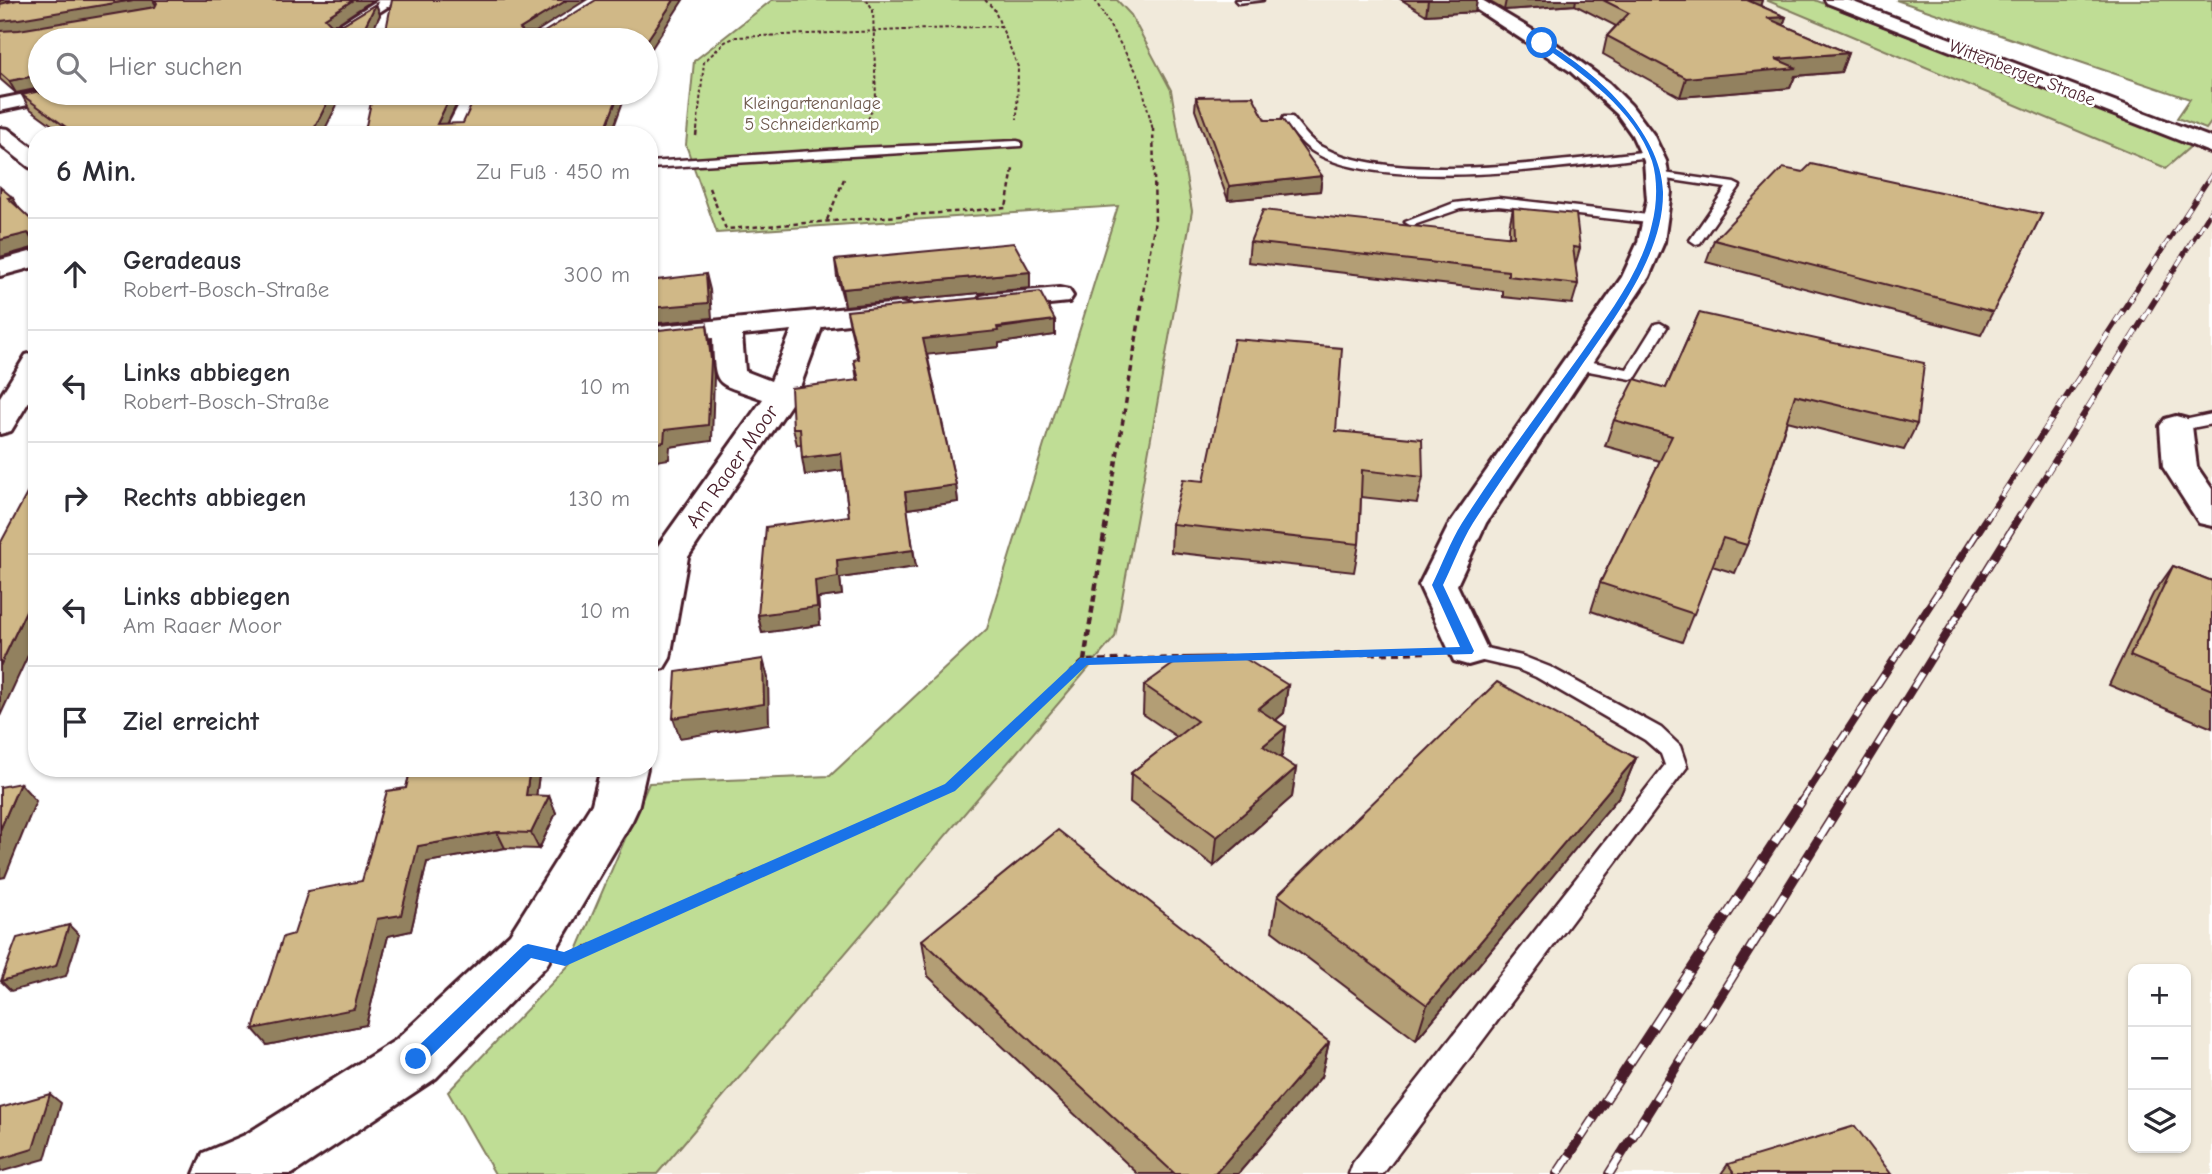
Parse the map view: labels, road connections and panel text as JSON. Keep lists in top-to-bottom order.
{
  "streets": {
    "street": ["Wittenberger Straße", "Am Raaer Moor"]
  },
  "parks": ["Kleingartenanlage 5 Schneiderkamp"],
  "page": {
    "search": "Hier suchen",
    "heading": ["6 Min.", "Zu Fuß · 450 m"],
    "list": [
      ["Geradeaus", "Robert-Bosch-Straße", "300 m"],
      ["Links abbiegen", "Robert-Bosch-Straße", "10 m"],
      ["Rechts abbiegen", "130 m"],
      ["Links abbiegen", "Am Raaer Moor", "10 m"],
      "Ziel erreicht"
    ],
    "map_buttons": ["+", "−"]
  }
}
